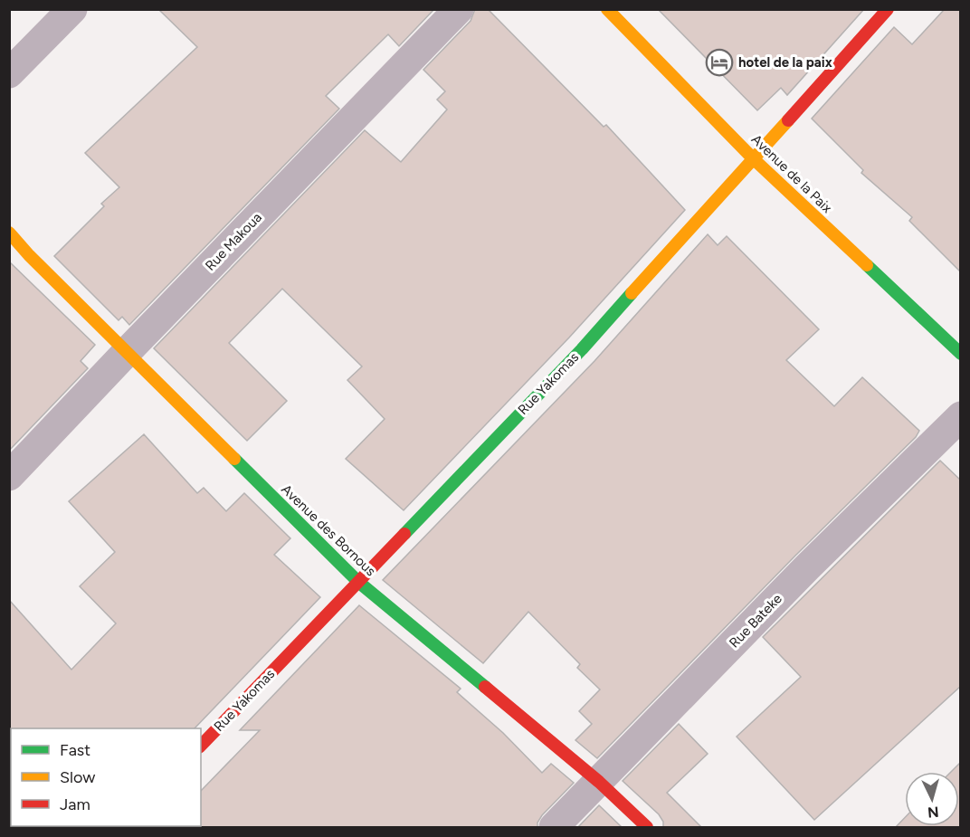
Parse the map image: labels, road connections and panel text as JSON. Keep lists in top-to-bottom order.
{
  "streets": {
    "street": [
      "Avenue de la Paix",
      "Rue Makoua",
      "Rue Yakomas",
      "Avenue des Bornous",
      "Rue Bateke"
    ]
  },
  "crossings": [
    ["Avenue de la Paix", "Rue Yakomas"],
    ["Rue Makoua", "Avenue des Bornous"],
    ["Rue Yakomas", "Avenue des Bornous"],
    ["Avenue des Bornous", "Rue Bateke"]
  ],
  "places": {
    "hotel": ["hotel de la paix"]
  },
  "legend": ["Fast", "Slow", "Jam"],
  "north": "bottom"
}
